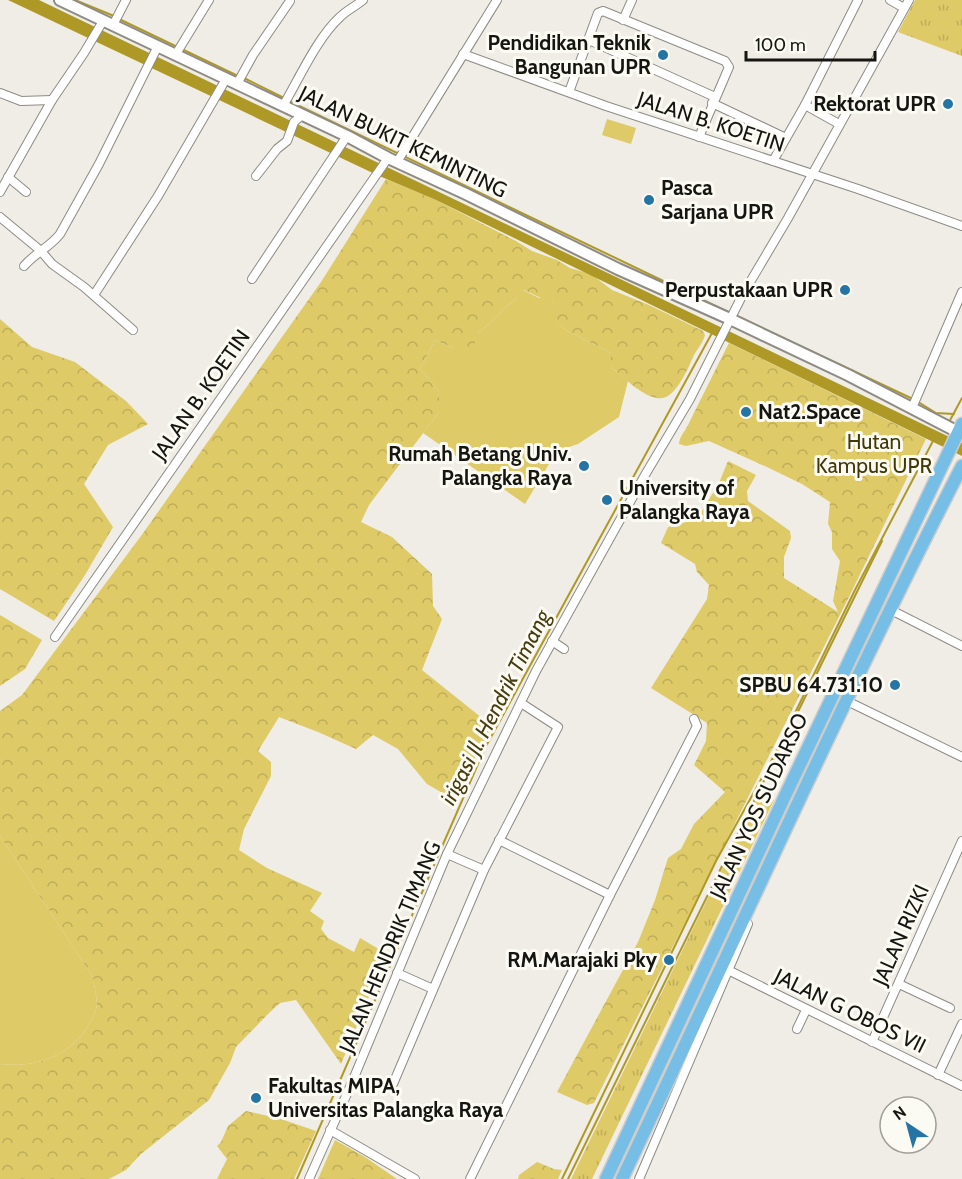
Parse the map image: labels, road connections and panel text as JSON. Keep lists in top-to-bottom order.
{
  "streets": {
    "main road": ["JALAN BUKIT KEMINTING", "JALAN YOS SUDARSO"],
    "street": [
      "JALAN B. KOETIN",
      "JALAN RIZKI",
      "JALAN HENDRIK TIMANG",
      "JALAN G OBOS VII"
    ]
  },
  "crossings": [
    ["JALAN B. KOETIN", "JALAN BUKIT KEMINTING"],
    ["JALAN BUKIT KEMINTING", "JALAN YOS SUDARSO"],
    ["JALAN BUKIT KEMINTING", "JALAN HENDRIK TIMANG"],
    ["JALAN YOS SUDARSO", "JALAN G OBOS VII"],
    ["JALAN RIZKI", "JALAN G OBOS VII"]
  ],
  "water": ["irigasi Jl. Hendrik Timang"],
  "parks": ["Hutan Kampus UPR"],
  "places": [
    "Pendidikan Teknik Bangunan UPR",
    "Rektorat UPR",
    "Pasca Sarjana UPR",
    "Perpustakaan UPR",
    "Nat2.Space",
    "Rumah Betang Univ. Palangka Raya",
    "University of Palangka Raya",
    "SPBU 64.731.10",
    "RM.Marajaki Pky",
    "Fakultas MIPA, Universitas Palangka Raya"
  ],
  "scale_bar": "100 m",
  "north": "top left"
}
